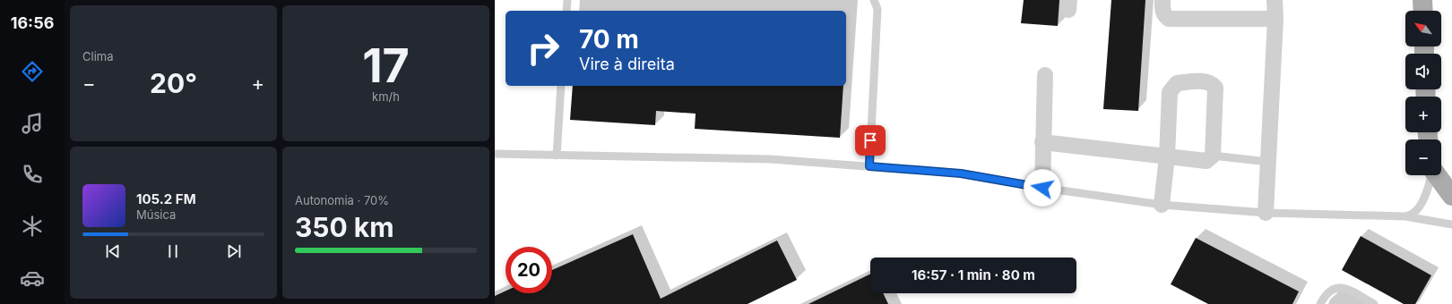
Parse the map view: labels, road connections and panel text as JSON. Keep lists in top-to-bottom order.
{
  "north": "top left",
  "page": {
    "tabs": "16:56",
    "tile": [
      "Clima",
      ["17", "km/h"],
      ["Autonomia · 70%", "350 km"]
    ],
    "map_buttons": ["+", "−"],
    "turn": ["70 m", "Vire à direita"],
    "heat": ["−", "20°", "+"],
    "song": ["105.2 FM", "Música"],
    "limit": "20",
    "trip": "16:57 · 1 min · 80 m"
  }
}
